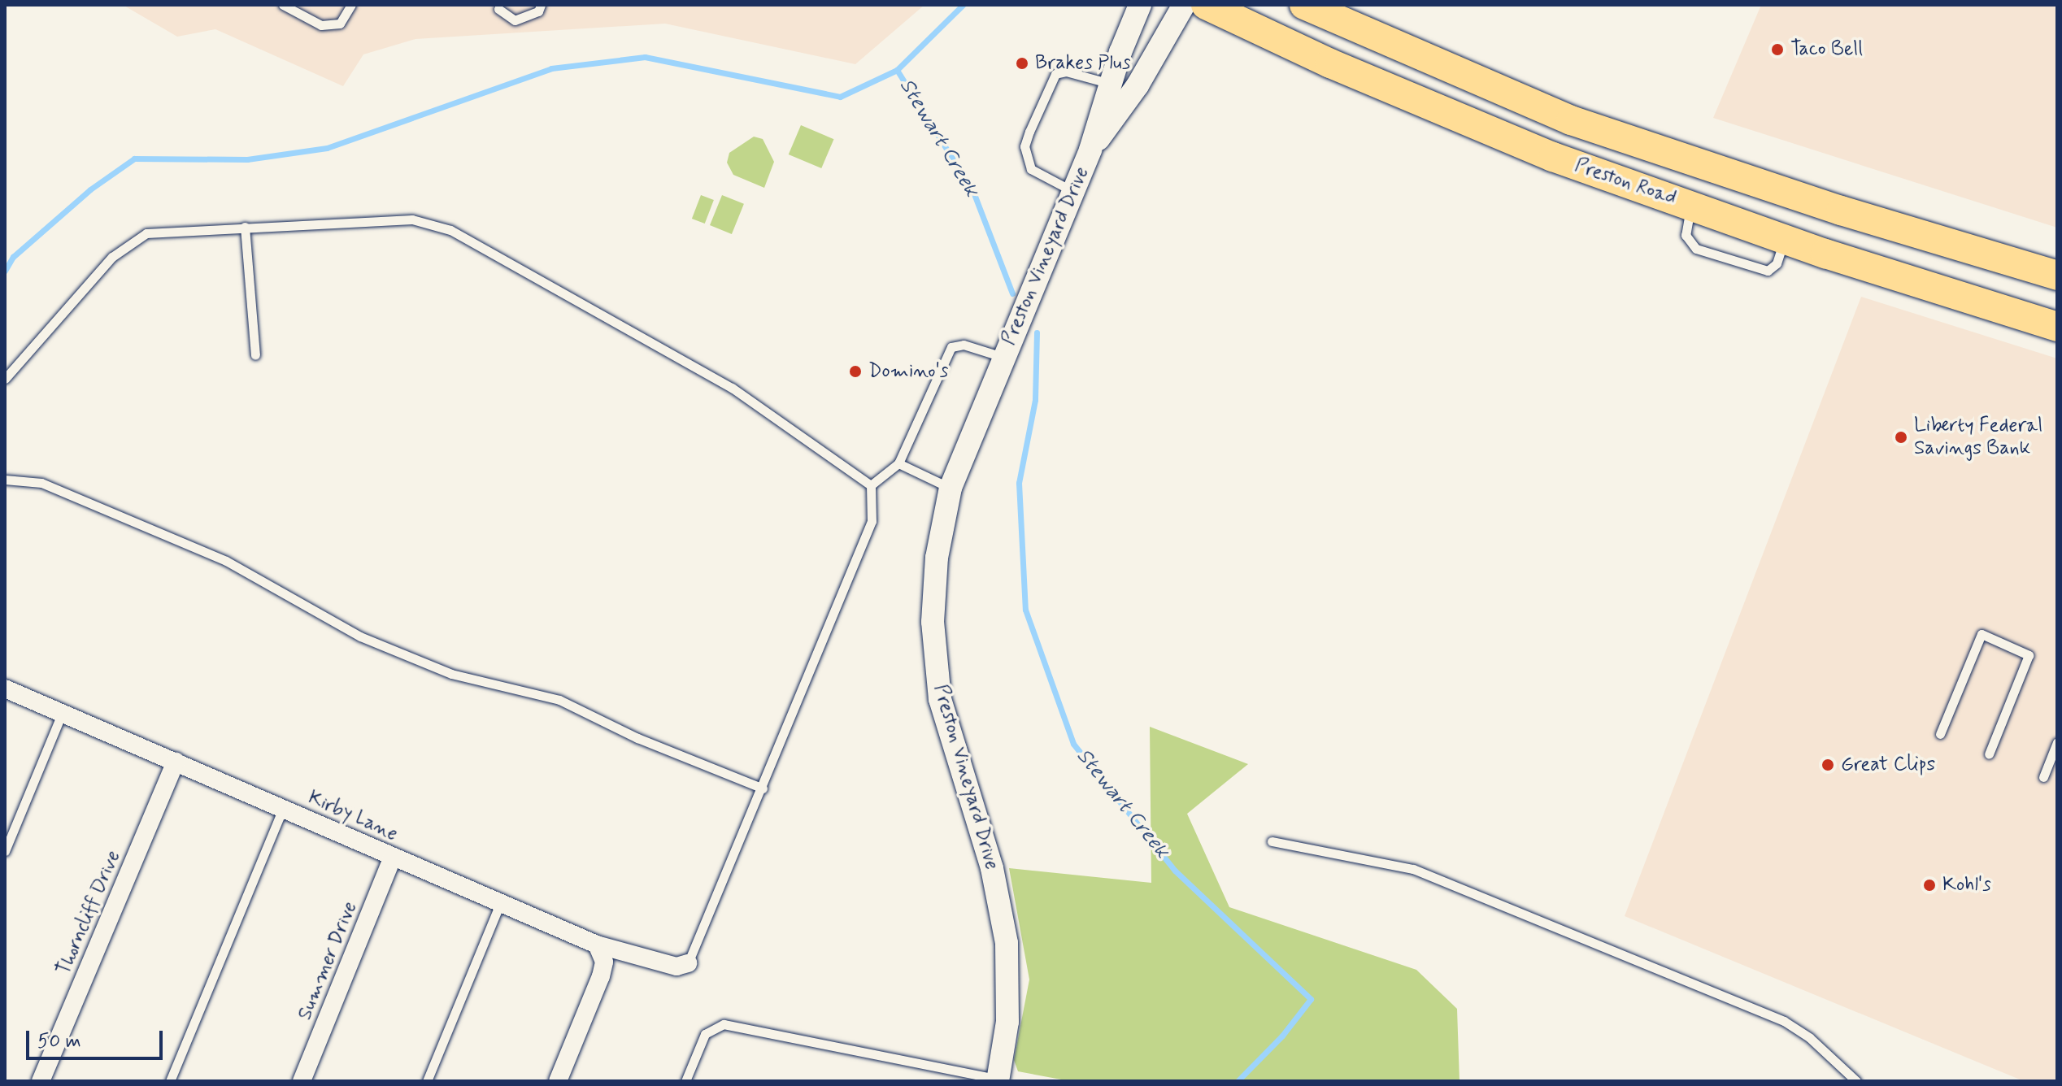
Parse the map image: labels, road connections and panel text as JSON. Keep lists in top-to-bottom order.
{
  "streets": {
    "main road": ["Preston Road"],
    "street": [
      "Preston Vineyard Drive",
      "Kirby Lane",
      "Thorncliff Drive",
      "Summer Drive"
    ]
  },
  "crossings": [
    ["Kirby Lane", "Thorncliff Drive"],
    ["Kirby Lane", "Summer Drive"]
  ],
  "water": ["Stewart Creek"],
  "places": [
    "Taco Bell",
    "Brakes Plus",
    "Domino's",
    "Liberty Federal Savings Bank",
    "Great Clips",
    "Kohl's"
  ],
  "scale_bar": "50 m"
}
